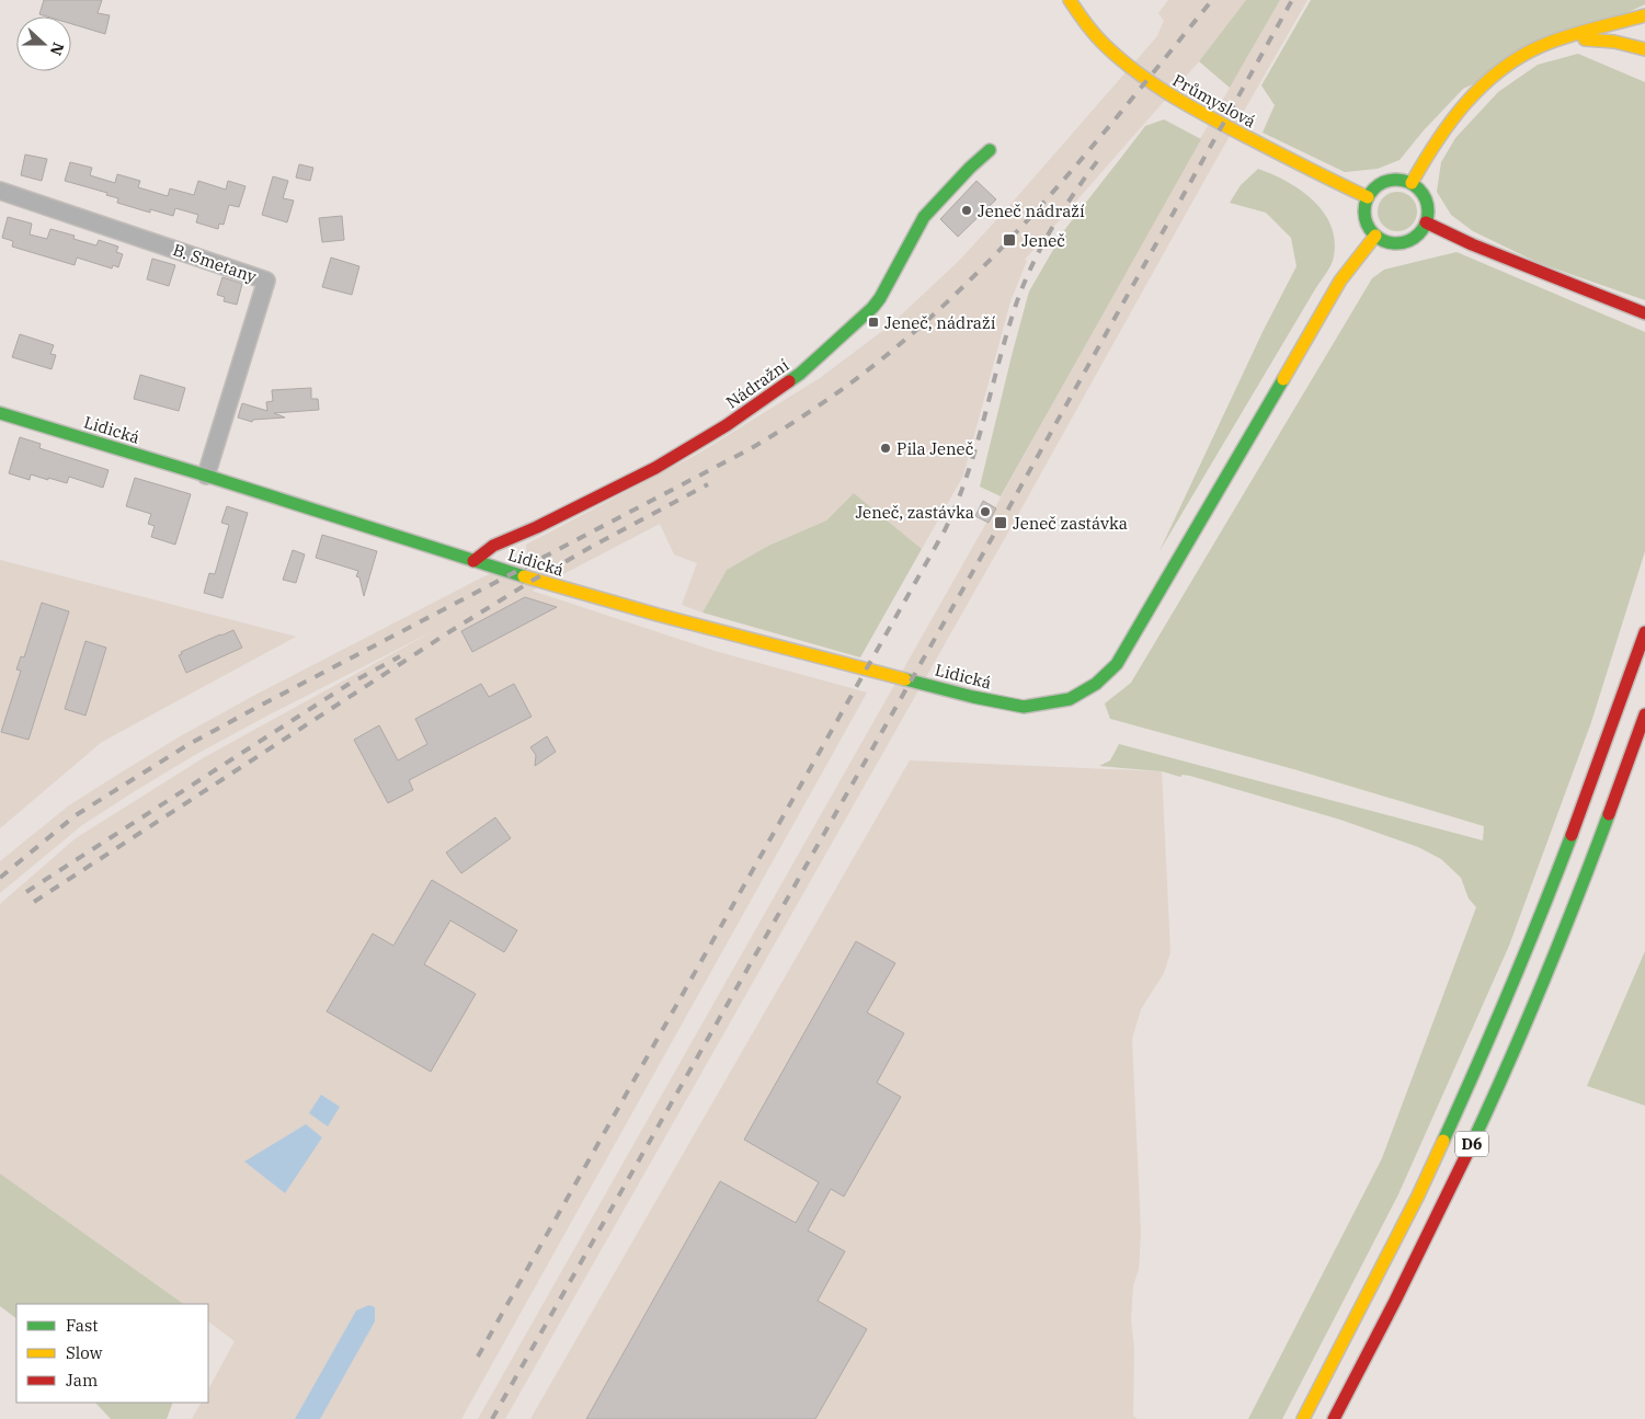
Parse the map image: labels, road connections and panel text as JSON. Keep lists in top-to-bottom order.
{
  "streets": {
    "main road": [
      "Průmyslová",
      "Nádražní",
      "Lidická",
      "D6"
    ],
    "street": ["B. Smetany"]
  },
  "crossings": [
    ["Průmyslová", "Lidická"],
    ["B. Smetany", "Lidická"],
    ["Nádražní", "Lidická"]
  ],
  "places": {
    "other": ["Jeneč nádraží", "Pila Jeneč", "Jeneč, zastávka"],
    "transit": ["Jeneč", "Jeneč, nádraží", "Jeneč zastávka"]
  },
  "legend": ["Fast", "Slow", "Jam"],
  "north": "right"
}
